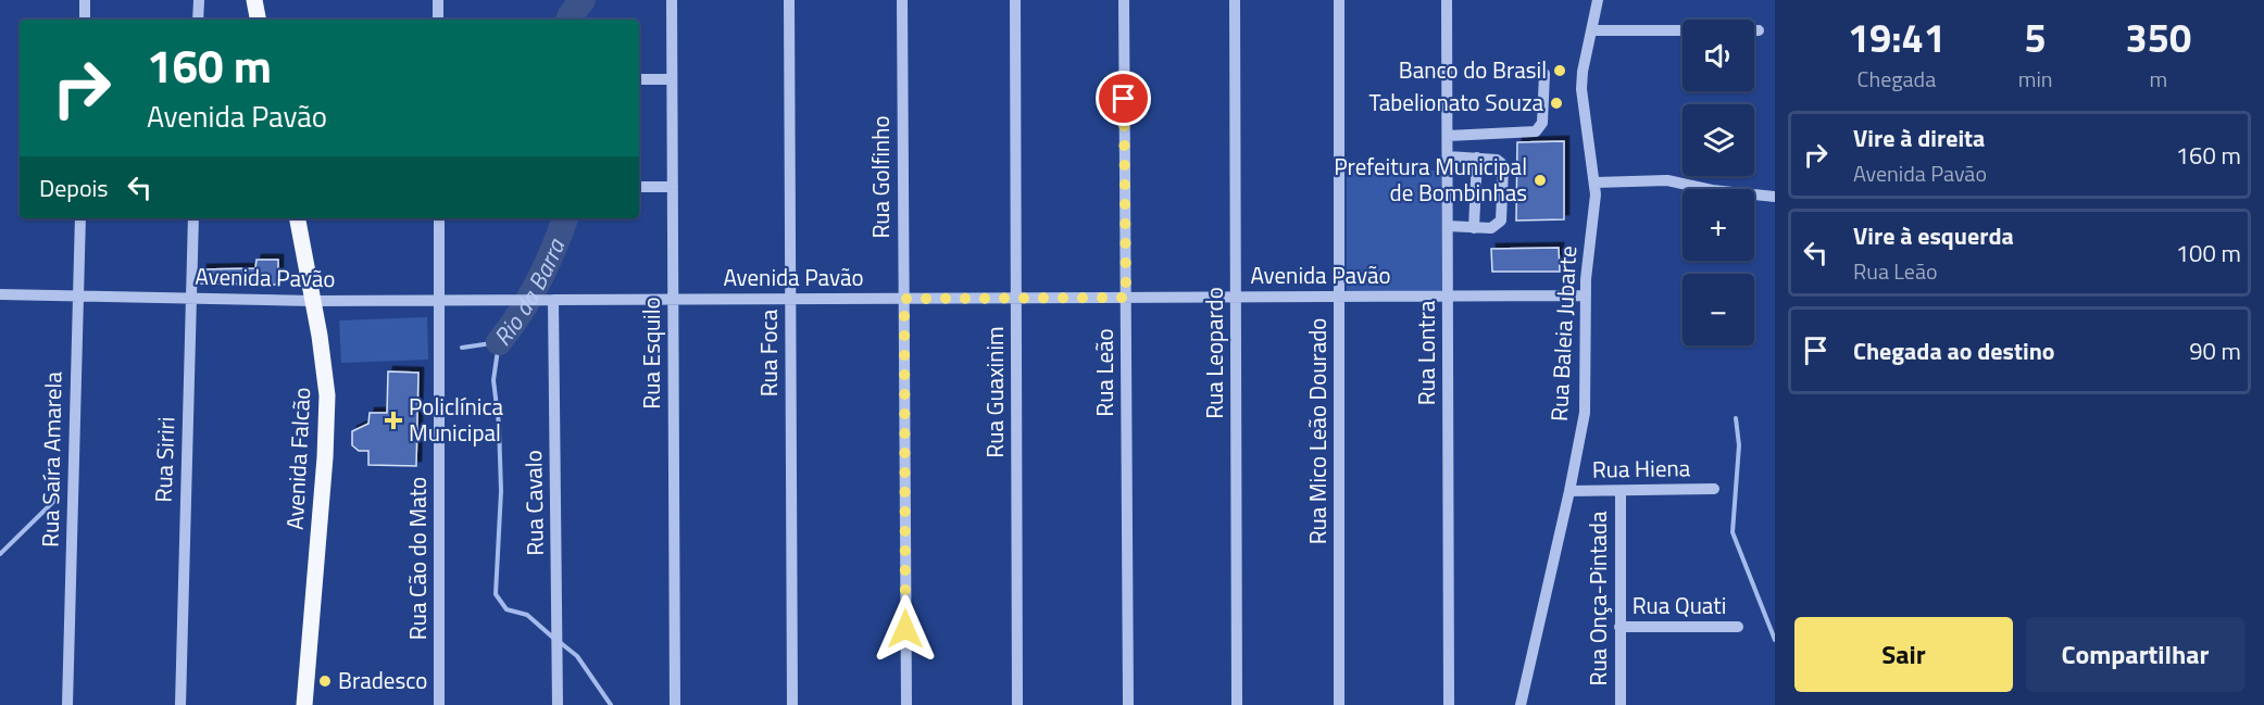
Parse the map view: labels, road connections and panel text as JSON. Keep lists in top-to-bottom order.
{
  "streets": {
    "main road": ["Avenida Falcão"],
    "street": [
      "Rua Golfinho",
      "Avenida Pavão",
      "Rua Baleia Jubarte",
      "Rua Esquilo",
      "Rua Foca",
      "Rua Leopardo",
      "Rua Lontra",
      "Rua Leão",
      "Rua Guaxinim",
      "Rua Mico Leão Dourado",
      "Rua Saíra Amarela",
      "Rua Siriri",
      "Rua Hiena",
      "Rua Cavalo",
      "Rua Cão do Mato",
      "Rua Onça-Pintada",
      "Rua Quati"
    ]
  },
  "crossings": [
    ["Rua Golfinho", "Avenida Pavão"],
    ["Avenida Pavão", "Rua Baleia Jubarte"],
    ["Avenida Pavão", "Rua Esquilo"],
    ["Avenida Pavão", "Rua Foca"],
    ["Avenida Pavão", "Rua Leopardo"],
    ["Avenida Pavão", "Rua Lontra"],
    ["Avenida Pavão", "Rua Leão"],
    ["Avenida Pavão", "Rua Guaxinim"],
    ["Avenida Pavão", "Rua Mico Leão Dourado"],
    ["Avenida Pavão", "Avenida Falcão"],
    ["Avenida Pavão", "Rua Saíra Amarela"],
    ["Avenida Pavão", "Rua Siriri"],
    ["Avenida Pavão", "Rua Cavalo"],
    ["Avenida Pavão", "Rua Cão do Mato"],
    ["Rua Baleia Jubarte", "Rua Hiena"],
    ["Rua Hiena", "Rua Onça-Pintada"],
    ["Rua Onça-Pintada", "Rua Quati"]
  ],
  "water": ["Rio da Barra"],
  "places": {
    "other": [
      "Banco do Brasil",
      "Tabelionato Souza",
      "Prefeitura Municipal de Bombinhas",
      "Bradesco"
    ],
    "health": ["Policlínica Municipal"]
  },
  "page": {
    "eta": [
      "19:41",
      "Chegada",
      "5",
      "min",
      "350",
      "m"
    ],
    "map_buttons": ["+", "−"],
    "turn": ["160 m", "Avenida Pavão"],
    "list": [
      {
        "name": "Vire à direita",
        "note": "Avenida Pavão",
        "value": "160 m"
      },
      {
        "name": "Vire à esquerda",
        "note": "Rua Leão",
        "value": "100 m"
      },
      {
        "name": "Chegada ao destino",
        "value": "90 m"
      }
    ],
    "then": "Depois",
    "buttons": ["Sair", "Compartilhar"]
  }
}
